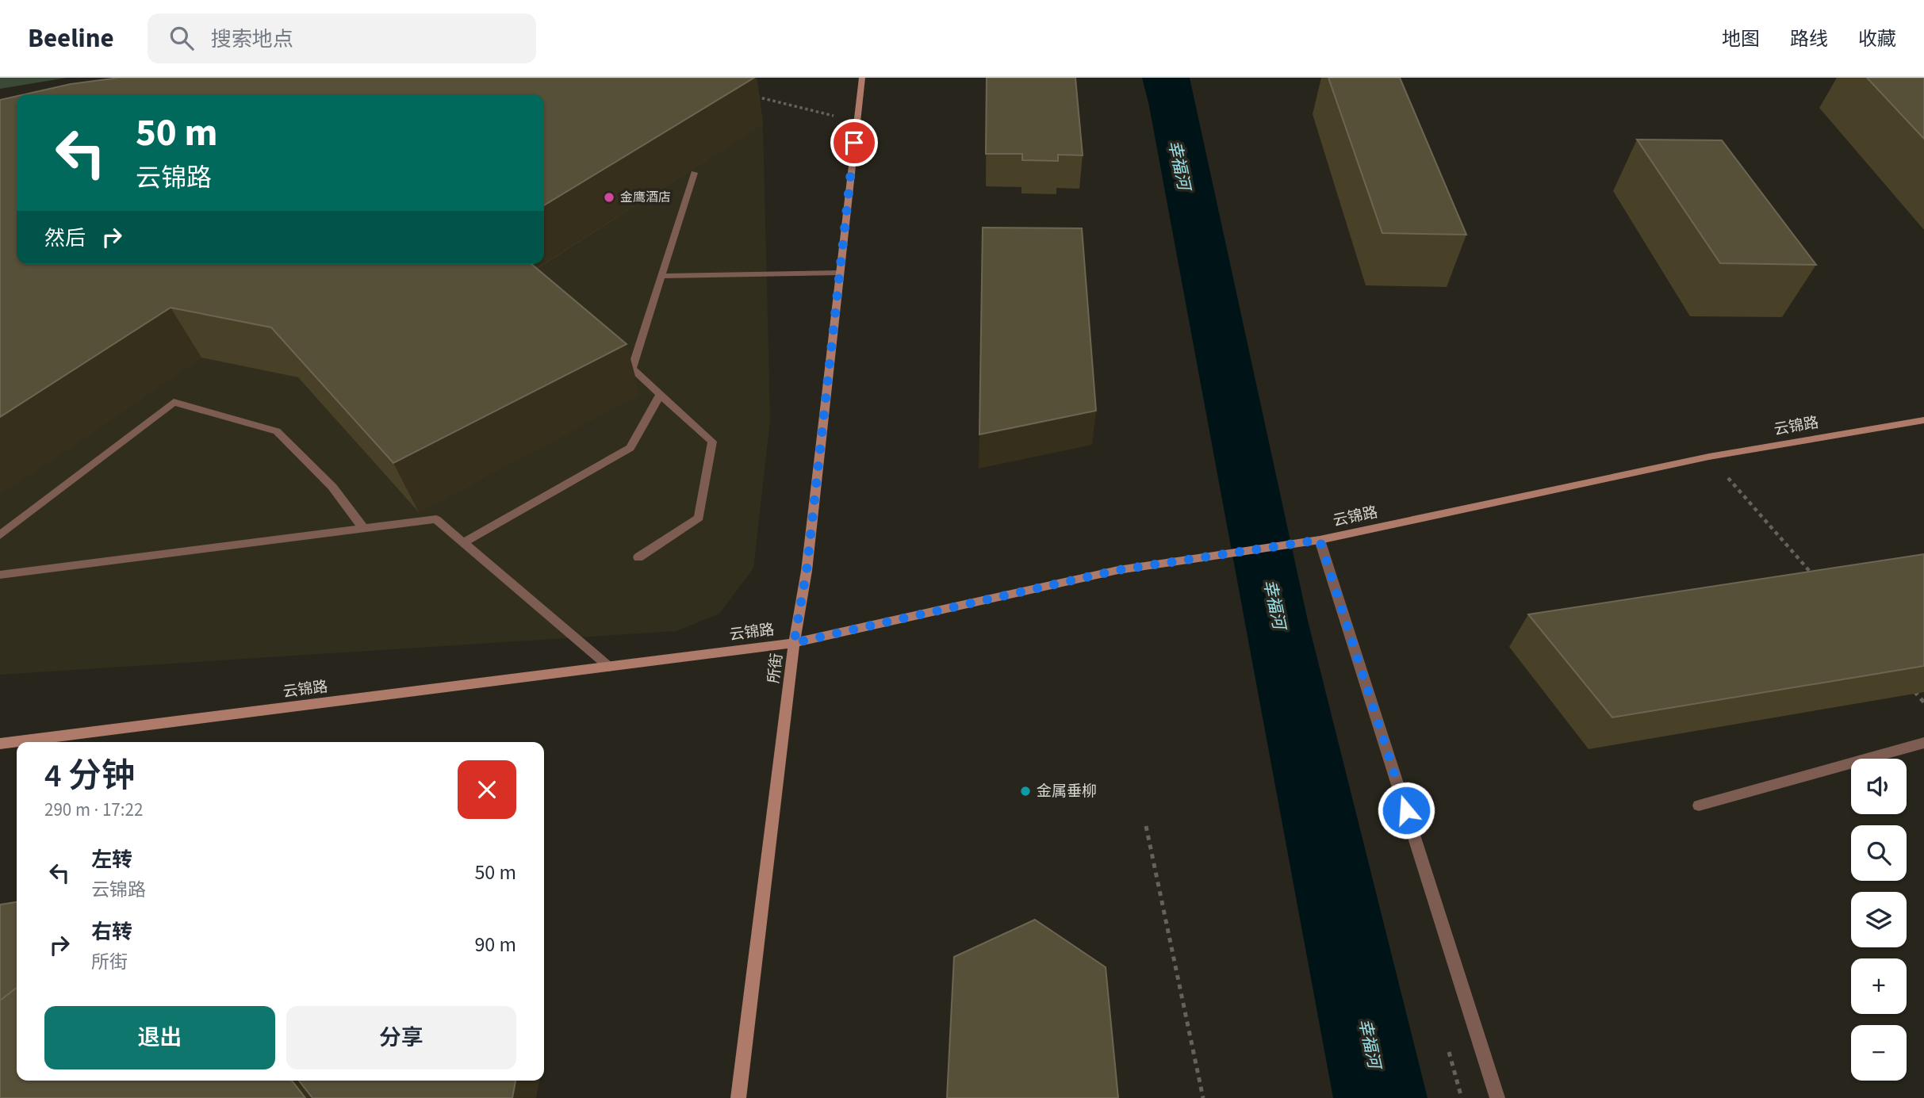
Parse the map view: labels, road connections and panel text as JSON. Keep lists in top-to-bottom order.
{
  "streets": {
    "street": ["云锦路", "所街"]
  },
  "crossings": [
    ["云锦路", "所街"]
  ],
  "water": ["幸福河"],
  "places": ["金鹰酒店", "金属垂柳"],
  "page": {
    "header": "Beeline",
    "search": "搜索地点",
    "nav": ["地图", "路线", "收藏"],
    "turn": ["50 m", "云锦路"],
    "then": "然后",
    "heading": ["4 分钟", "290 m · 17:22"],
    "map_buttons": ["+", "−"],
    "list": [
      {
        "name": "左转",
        "note": "云锦路",
        "value": "50 m"
      },
      {
        "name": "右转",
        "note": "所街",
        "value": "90 m"
      }
    ],
    "buttons": ["退出", "分享"]
  }
}
